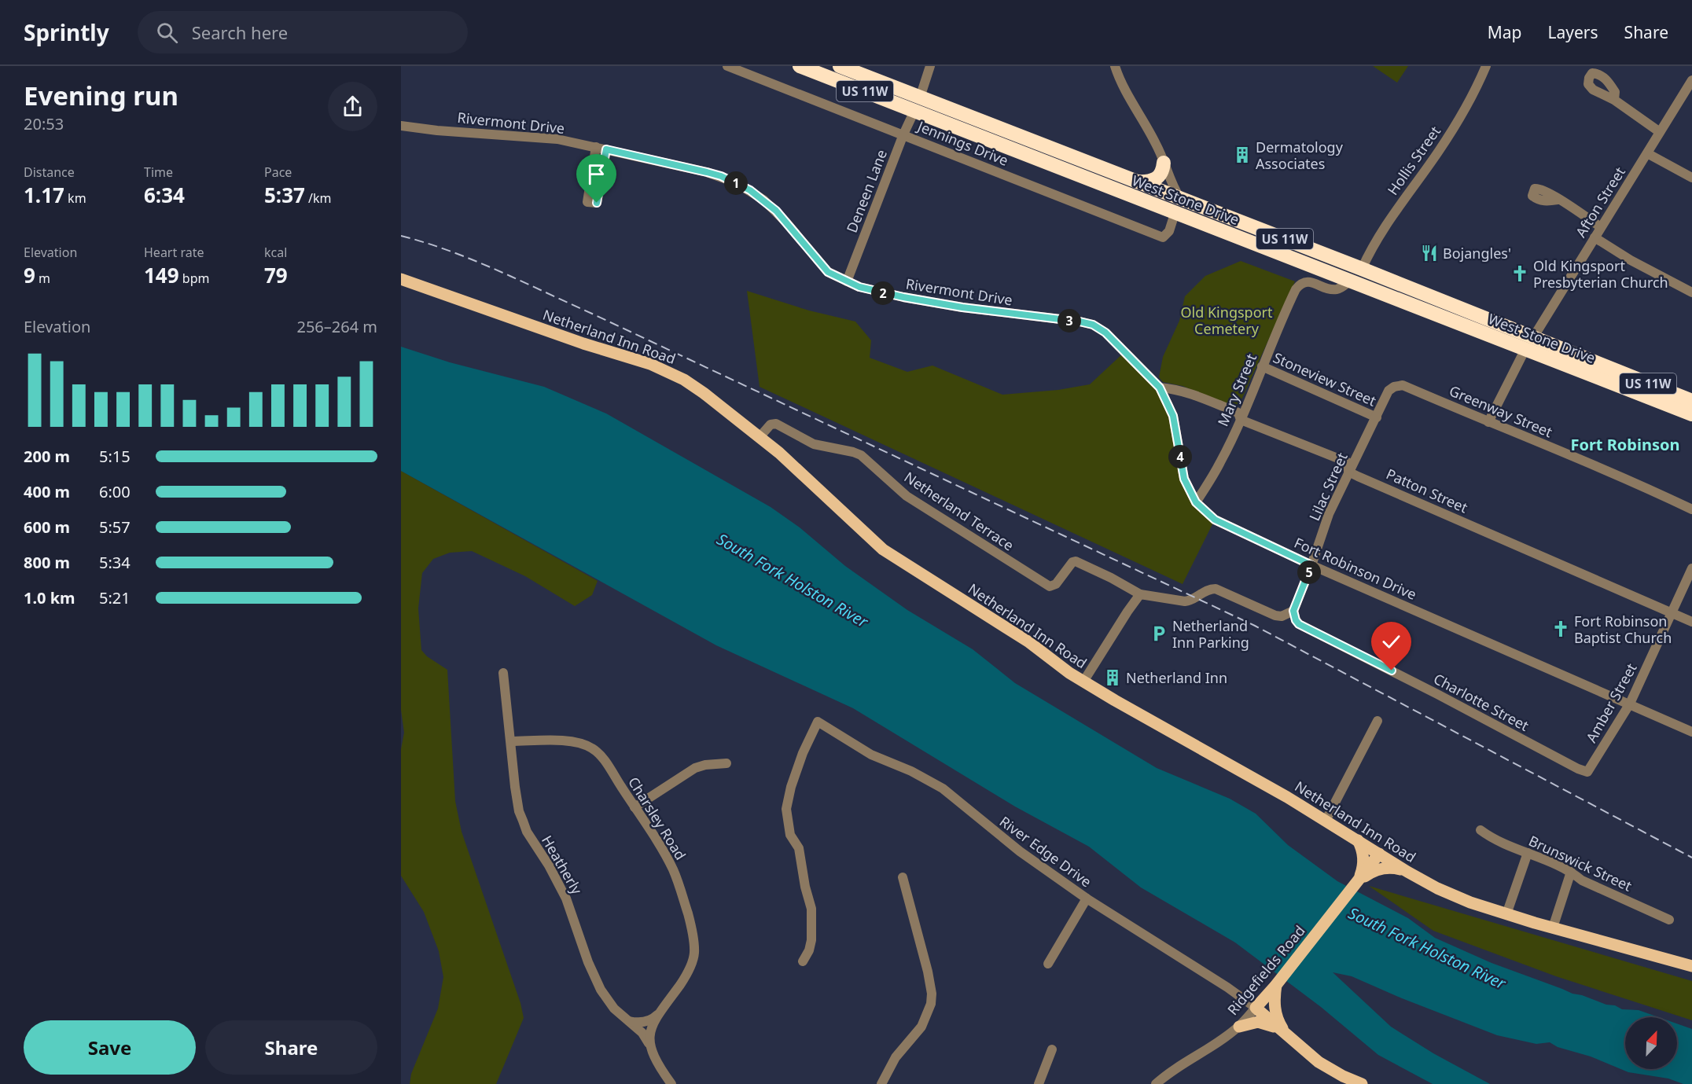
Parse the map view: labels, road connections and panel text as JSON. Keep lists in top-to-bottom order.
{
  "streets": {
    "highway": ["US 11W", "West Stone Drive"],
    "main road": ["Netherland Inn Road", "Ridgefields Road"],
    "street": [
      "Rivermont Drive",
      "Jennings Drive",
      "Hollis Street",
      "Deneen Lane",
      "Afton Street",
      "Stoneview Street",
      "Mary Street",
      "Greenway Street",
      "Lilac Street",
      "Patton Street",
      "Netherland Terrace",
      "Fort Robinson Drive",
      "Charlotte Street",
      "Amber Street",
      "Charsley Road",
      "River Edge Drive",
      "Brunswick Street",
      "Heatherly"
    ]
  },
  "crossings": [
    ["Rivermont Drive", "Deneen Lane"],
    ["Rivermont Drive", "Fort Robinson Drive"],
    ["Jennings Drive", "Deneen Lane"],
    ["Jennings Drive", "West Stone Drive"],
    ["Hollis Street", "West Stone Drive"],
    ["Deneen Lane", "West Stone Drive"],
    ["West Stone Drive", "Afton Street"],
    ["West Stone Drive", "Mary Street"],
    ["Afton Street", "Greenway Street"],
    ["Netherland Inn Road", "Netherland Terrace"],
    ["Netherland Inn Road", "Ridgefields Road"],
    ["Stoneview Street", "Mary Street"],
    ["Stoneview Street", "Lilac Street"],
    ["Mary Street", "Patton Street"],
    ["Mary Street", "Fort Robinson Drive"],
    ["Greenway Street", "Lilac Street"],
    ["Lilac Street", "Patton Street"],
    ["Lilac Street", "Fort Robinson Drive"],
    ["Lilac Street", "Charlotte Street"],
    ["Patton Street", "Fort Robinson Drive"],
    ["Patton Street", "Amber Street"],
    ["Fort Robinson Drive", "Amber Street"],
    ["Charlotte Street", "Amber Street"],
    ["Charsley Road", "Heatherly"],
    ["River Edge Drive", "Ridgefields Road"]
  ],
  "districts": ["Fort Robinson"],
  "water": ["South Fork Holston River"],
  "parks": ["Old Kingsport Cemetery"],
  "places": {
    "building": ["Dermatology Associates", "Netherland Inn"],
    "restaurant": ["Bojangles'"],
    "church": ["Old Kingsport Presbyterian Church", "Fort Robinson Baptist Church"],
    "parking": ["Netherland Inn Parking"]
  },
  "north": "top right",
  "page": {
    "header": "Sprintly",
    "search": "Search here",
    "nav": ["Map", "Layers", "Share"],
    "heading": ["Evening run", "20:53"],
    "stats": [
      ["Distance", "1.17 km"],
      ["Time", "6:34"],
      ["Pace", "5:37 /km"],
      ["Elevation", "9 m"],
      ["Heart rate", "149 bpm"],
      ["kcal", "79"]
    ],
    "pins": [
      "1",
      "2",
      "3",
      "4",
      "5"
    ],
    "chart": ["Elevation", "256–264 m"],
    "list": [
      {
        "name": "200 m",
        "note": "5:15"
      },
      {
        "name": "400 m",
        "note": "6:00"
      },
      {
        "name": "600 m",
        "note": "5:57"
      },
      {
        "name": "800 m",
        "note": "5:34"
      },
      {
        "name": "1.0 km",
        "note": "5:21"
      }
    ],
    "buttons": ["Save", "Share"]
  }
}
